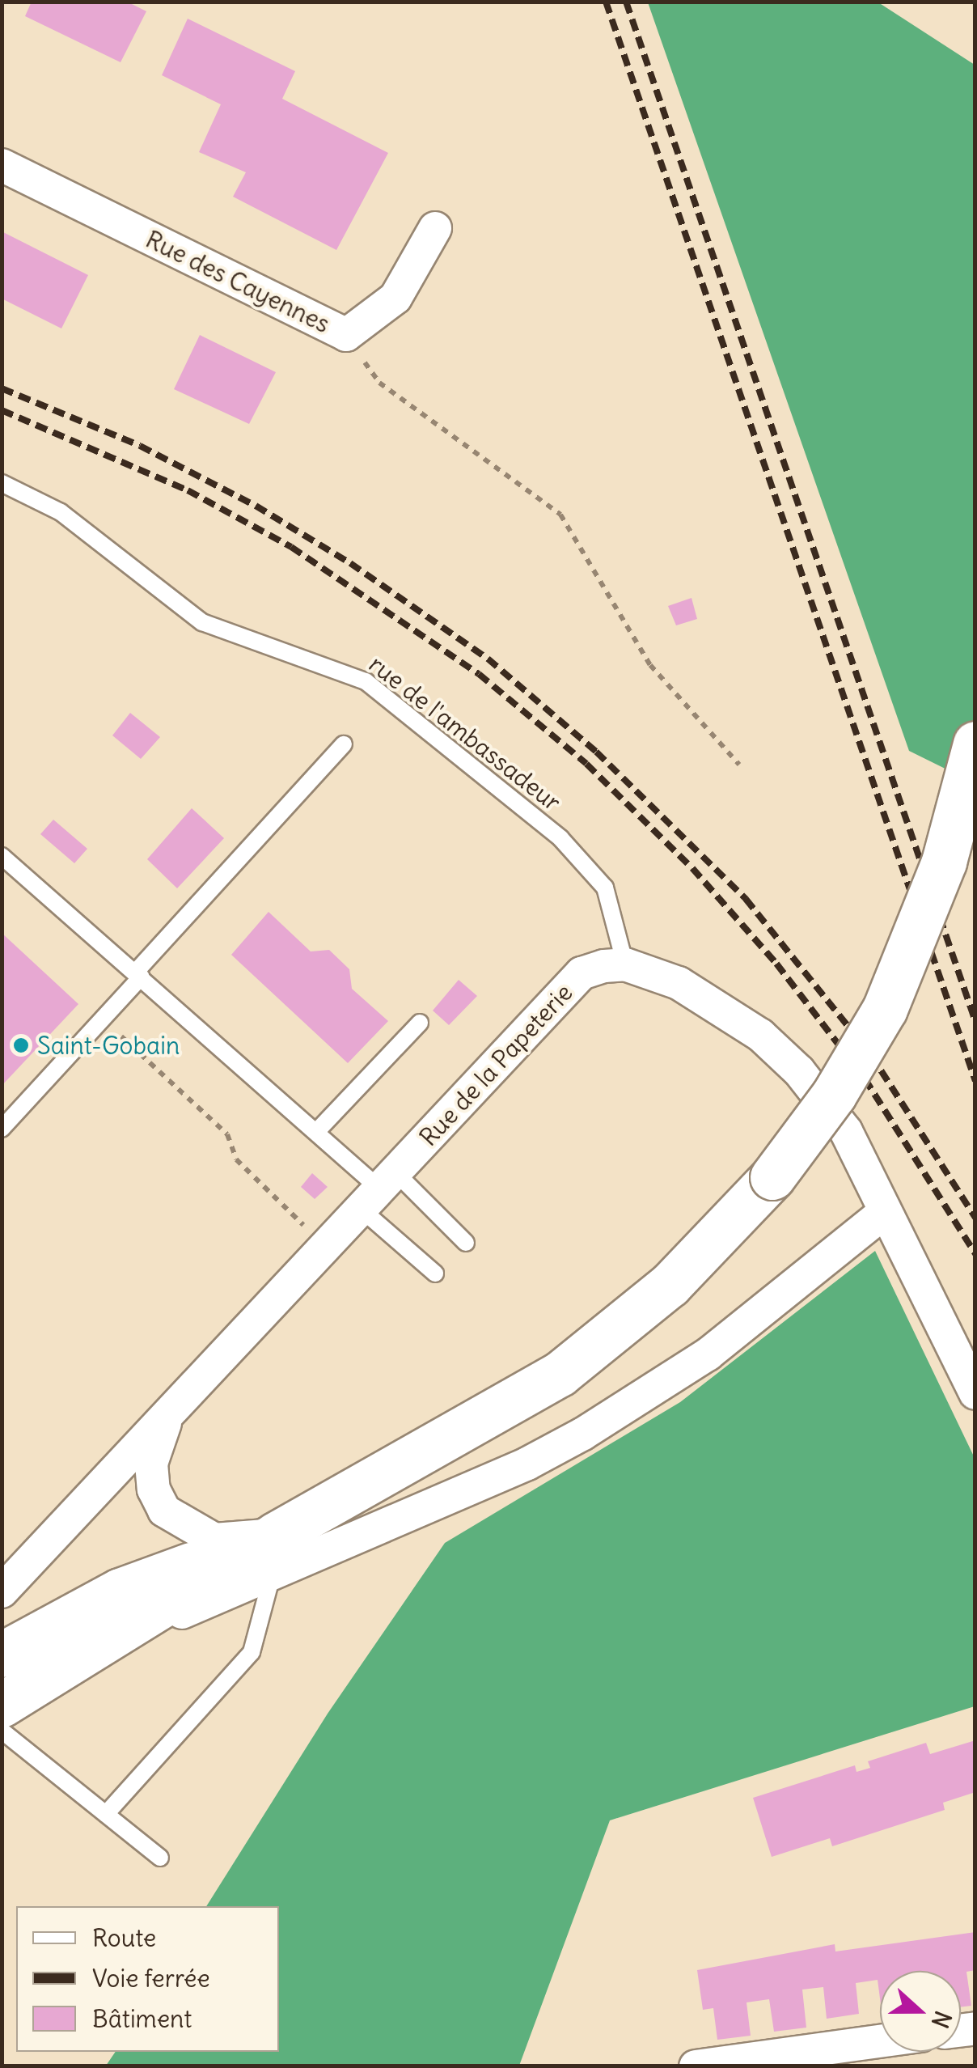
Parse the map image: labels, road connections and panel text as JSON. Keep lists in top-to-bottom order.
{
  "streets": {
    "street": ["Rue des Cayennes", "Rue de la Papeterie"],
    "lane": ["rue de l'ambassadeur"]
  },
  "crossings": [
    ["rue de l'ambassadeur", "Rue de la Papeterie"]
  ],
  "places": ["Saint-Gobain"],
  "legend": ["Route", "Voie ferrée", "Bâtiment"],
  "north": "right"
}
